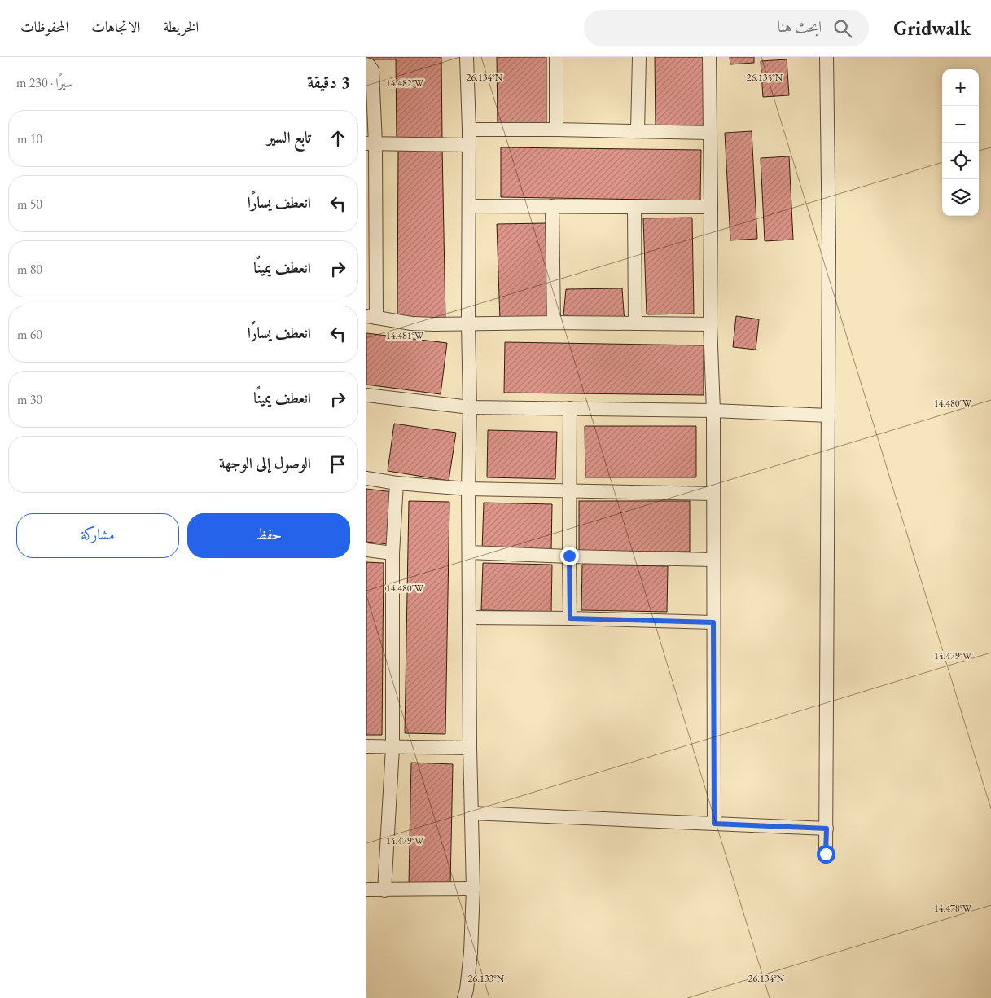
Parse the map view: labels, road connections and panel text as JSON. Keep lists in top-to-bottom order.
{
  "page": {
    "header": "Gridwalk",
    "search": "ابحث هنا",
    "nav": ["الخريطة", "الاتجاهات", "المحفوظات"],
    "heading": ["3 دقيقة", "سيرًا · 230 m"],
    "map_buttons": ["+", "−"],
    "list": [
      ["تابع السير", "10 m"],
      ["انعطف يسارًا", "50 m"],
      ["انعطف يمينًا", "80 m"],
      ["انعطف يسارًا", "60 m"],
      ["انعطف يمينًا", "30 m"],
      "الوصول إلى الوجهة"
    ],
    "buttons": ["حفظ", "مشاركة"]
  },
  "coordinates": [
    "26.134°N",
    "26.135°N",
    "14.482°W",
    "14.481°W",
    "14.480°W",
    "14.479°W",
    "14.478°W",
    "26.133°N"
  ]
}
